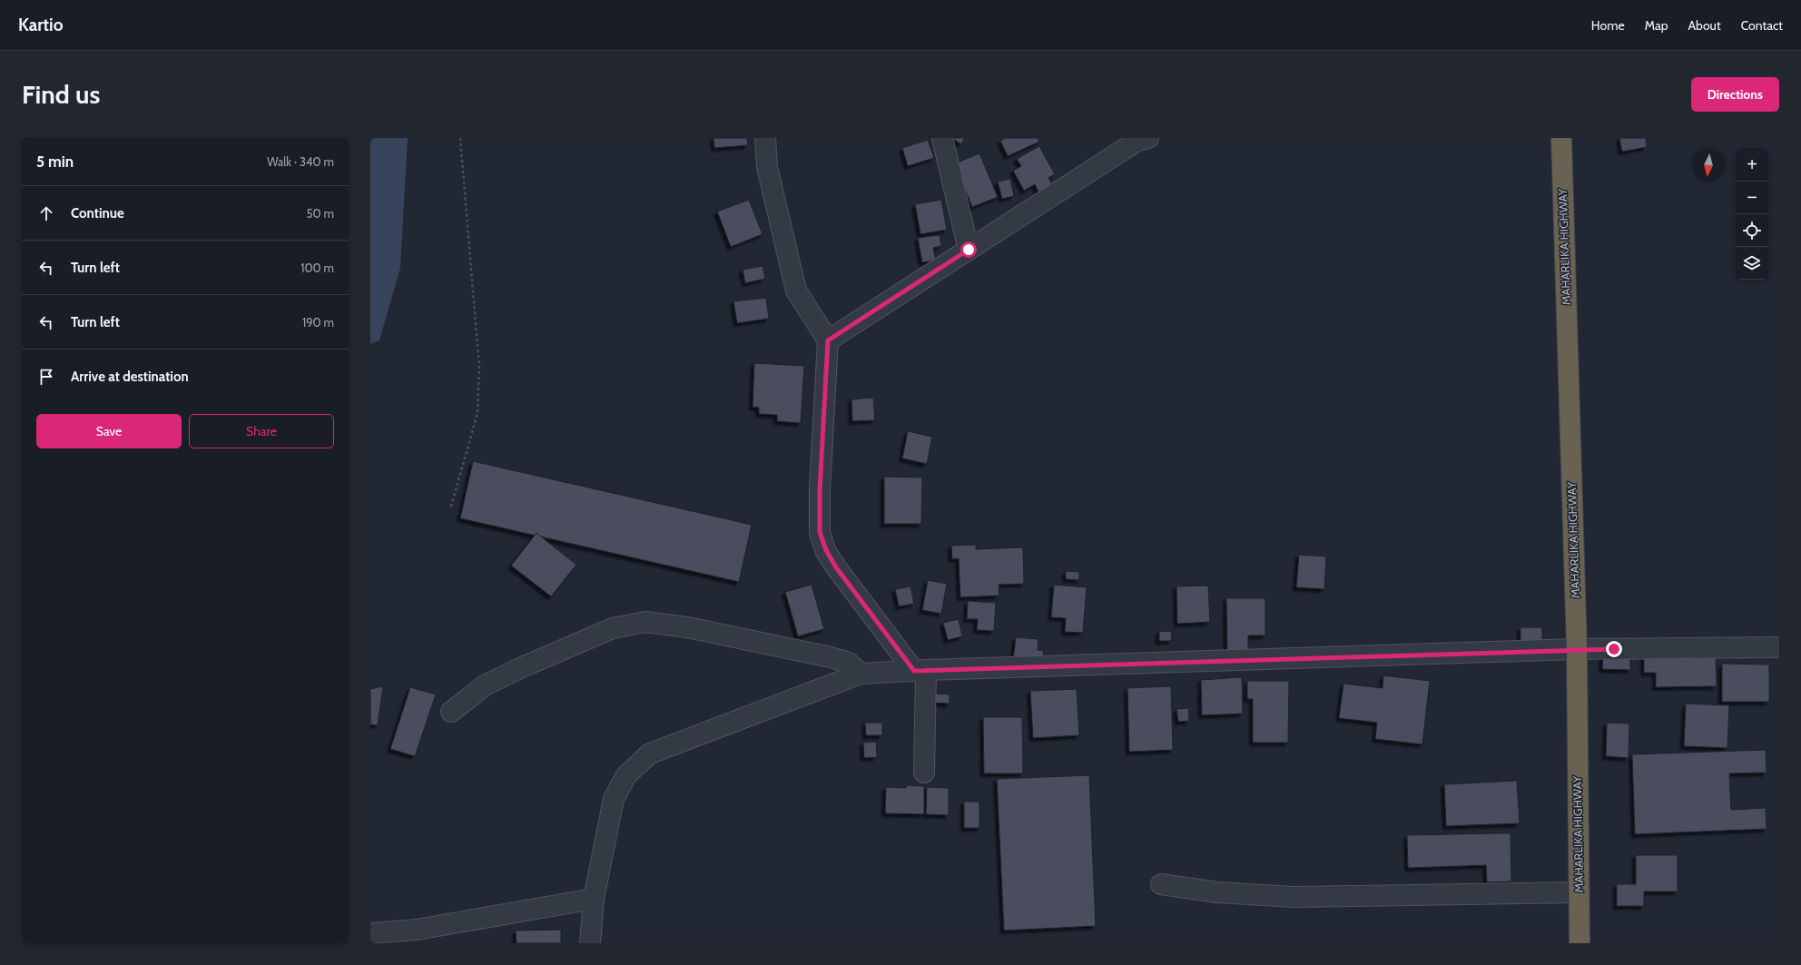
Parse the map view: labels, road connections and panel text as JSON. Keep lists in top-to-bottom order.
{
  "streets": {
    "highway": ["MAHARLIKA HIGHWAY"]
  },
  "north": "bottom",
  "page": {
    "header": "Kartio",
    "nav": [
      "Home",
      "Map",
      "About",
      "Contact"
    ],
    "buttons": [
      "Directions",
      ["Save", "Share"]
    ],
    "title": "Find us",
    "heading": ["5 min", "Walk · 340 m"],
    "map_buttons": ["+", "−"],
    "list": [
      ["Continue", "50 m"],
      ["Turn left", "100 m"],
      ["Turn left", "190 m"],
      "Arrive at destination"
    ]
  }
}
